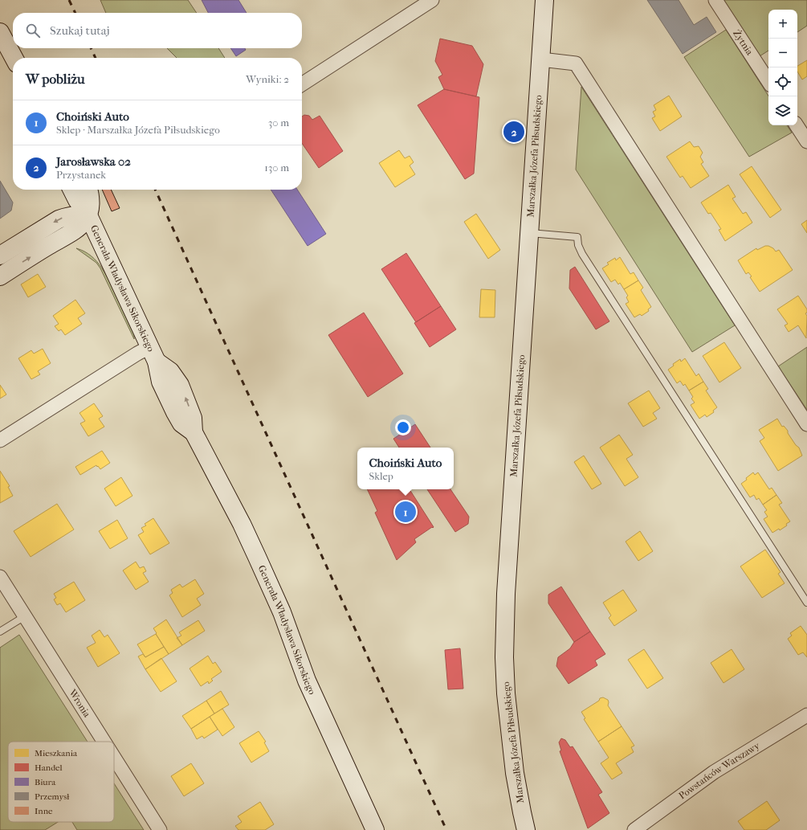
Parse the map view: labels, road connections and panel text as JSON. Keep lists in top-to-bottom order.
{
  "streets": {
    "main road": ["Marszałka Józefa Piłsudskiego", "Generała Władysława Sikorskiego"],
    "street": ["Żytnia", "Wronia", "Powstańców Warszawy"]
  },
  "legend": [
    "Mieszkania",
    "Handel",
    "Biura",
    "Przemysł",
    "Inne"
  ],
  "page": {
    "map_buttons": ["+", "−"],
    "search": "Szukaj tutaj",
    "heading": ["W pobliżu", "Wyniki: 2"],
    "list": [
      {
        "mark": "1",
        "name": "Choiński Auto",
        "note": "Sklep · Marszałka Józefa Piłsudskiego",
        "value": "30 m"
      },
      {
        "mark": "2",
        "name": "Jarosławska 02",
        "note": "Przystanek",
        "value": "130 m"
      }
    ],
    "pins": ["2", "1"],
    "popup": ["Choiński Auto", "Sklep"]
  }
}
